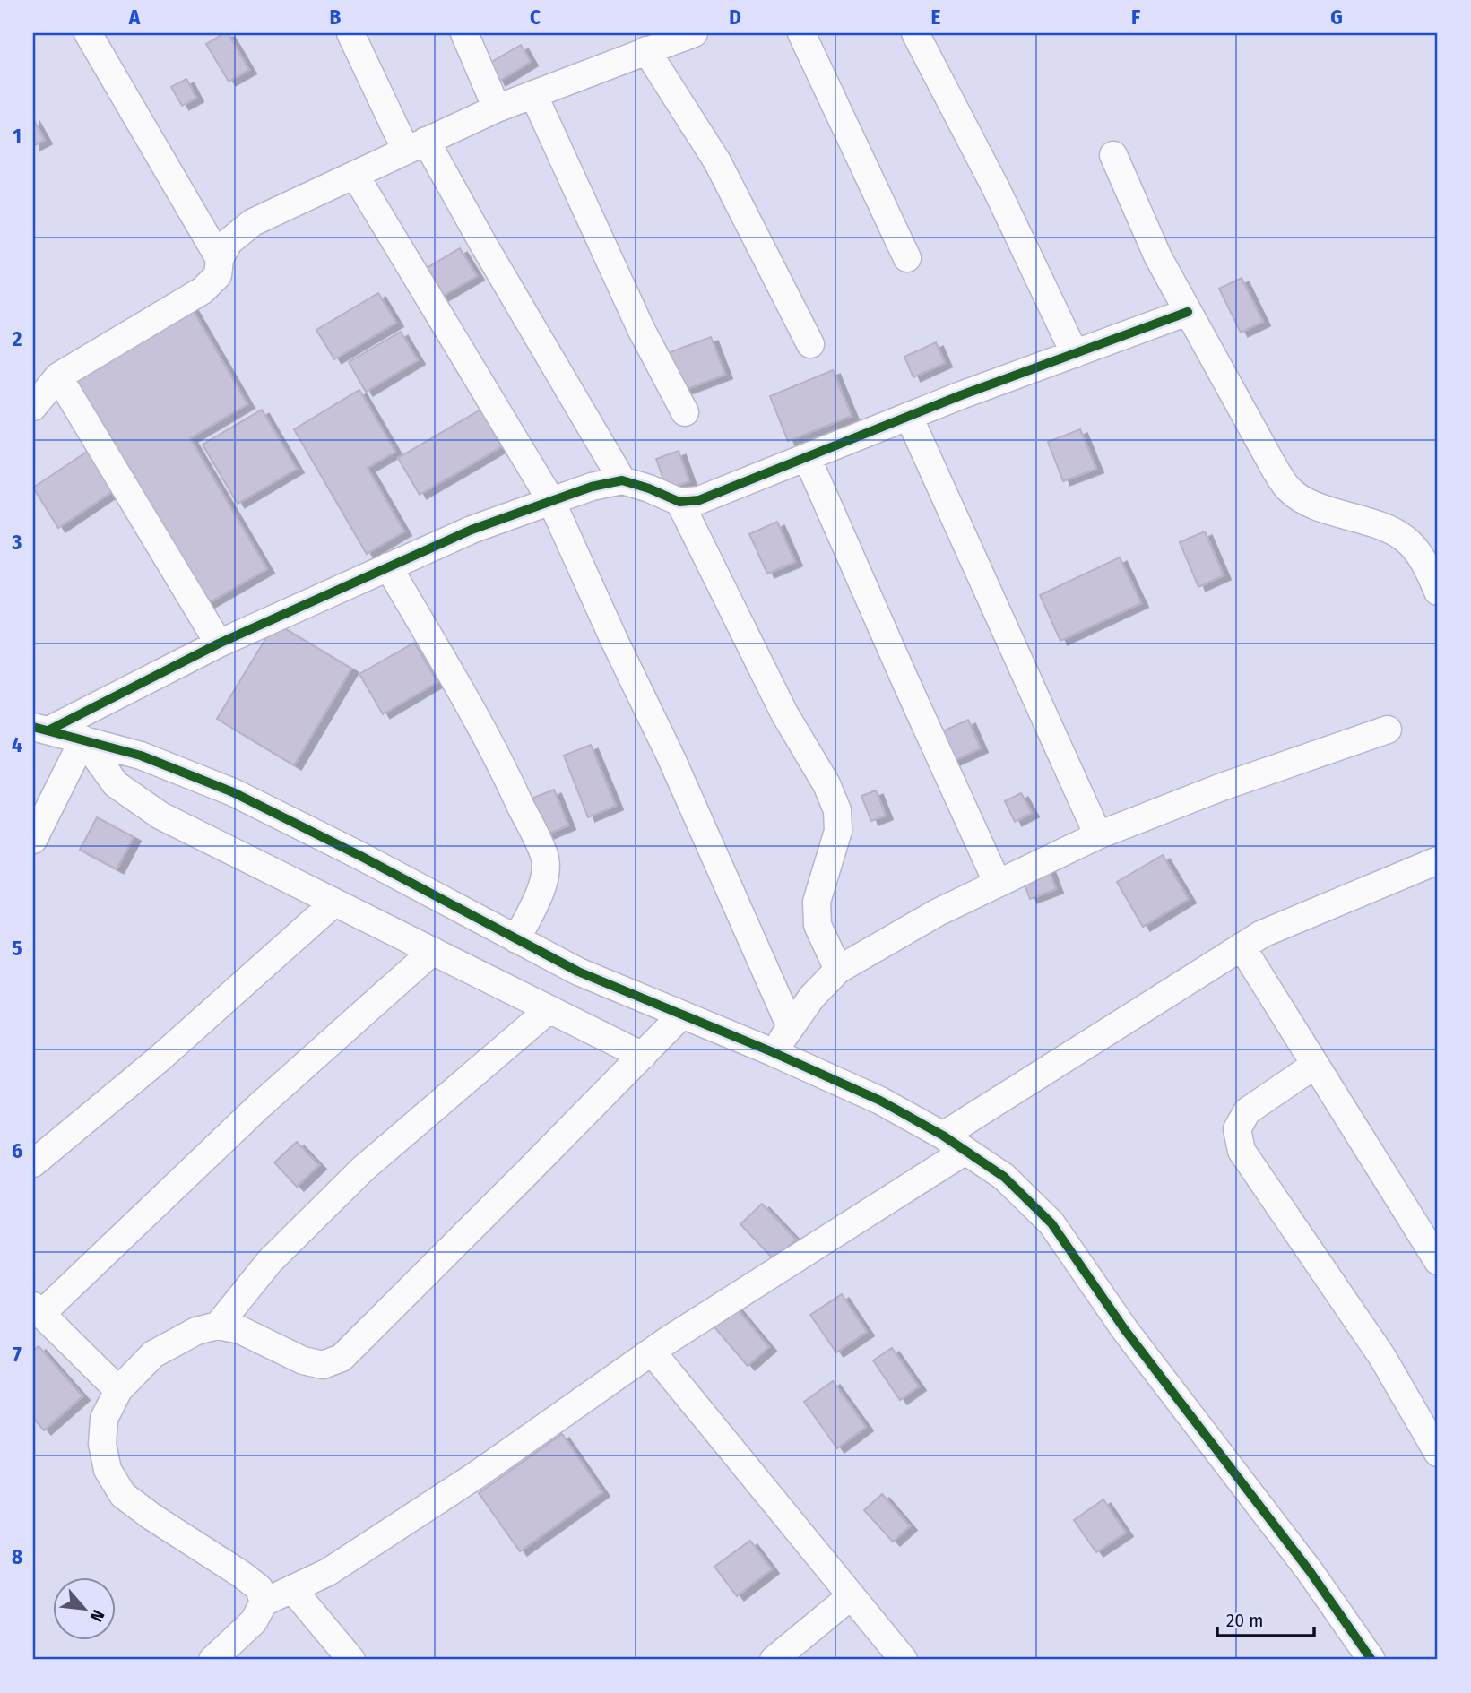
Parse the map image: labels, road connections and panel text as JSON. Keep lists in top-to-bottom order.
{
  "scale_bar": "20 m",
  "north": "bottom right",
  "grid": {
    "columns": [
      "A",
      "B",
      "C",
      "D",
      "E",
      "F",
      "G"
    ],
    "rows": [
      "1",
      "2",
      "3",
      "4",
      "5",
      "6",
      "7",
      "8"
    ]
  }
}
